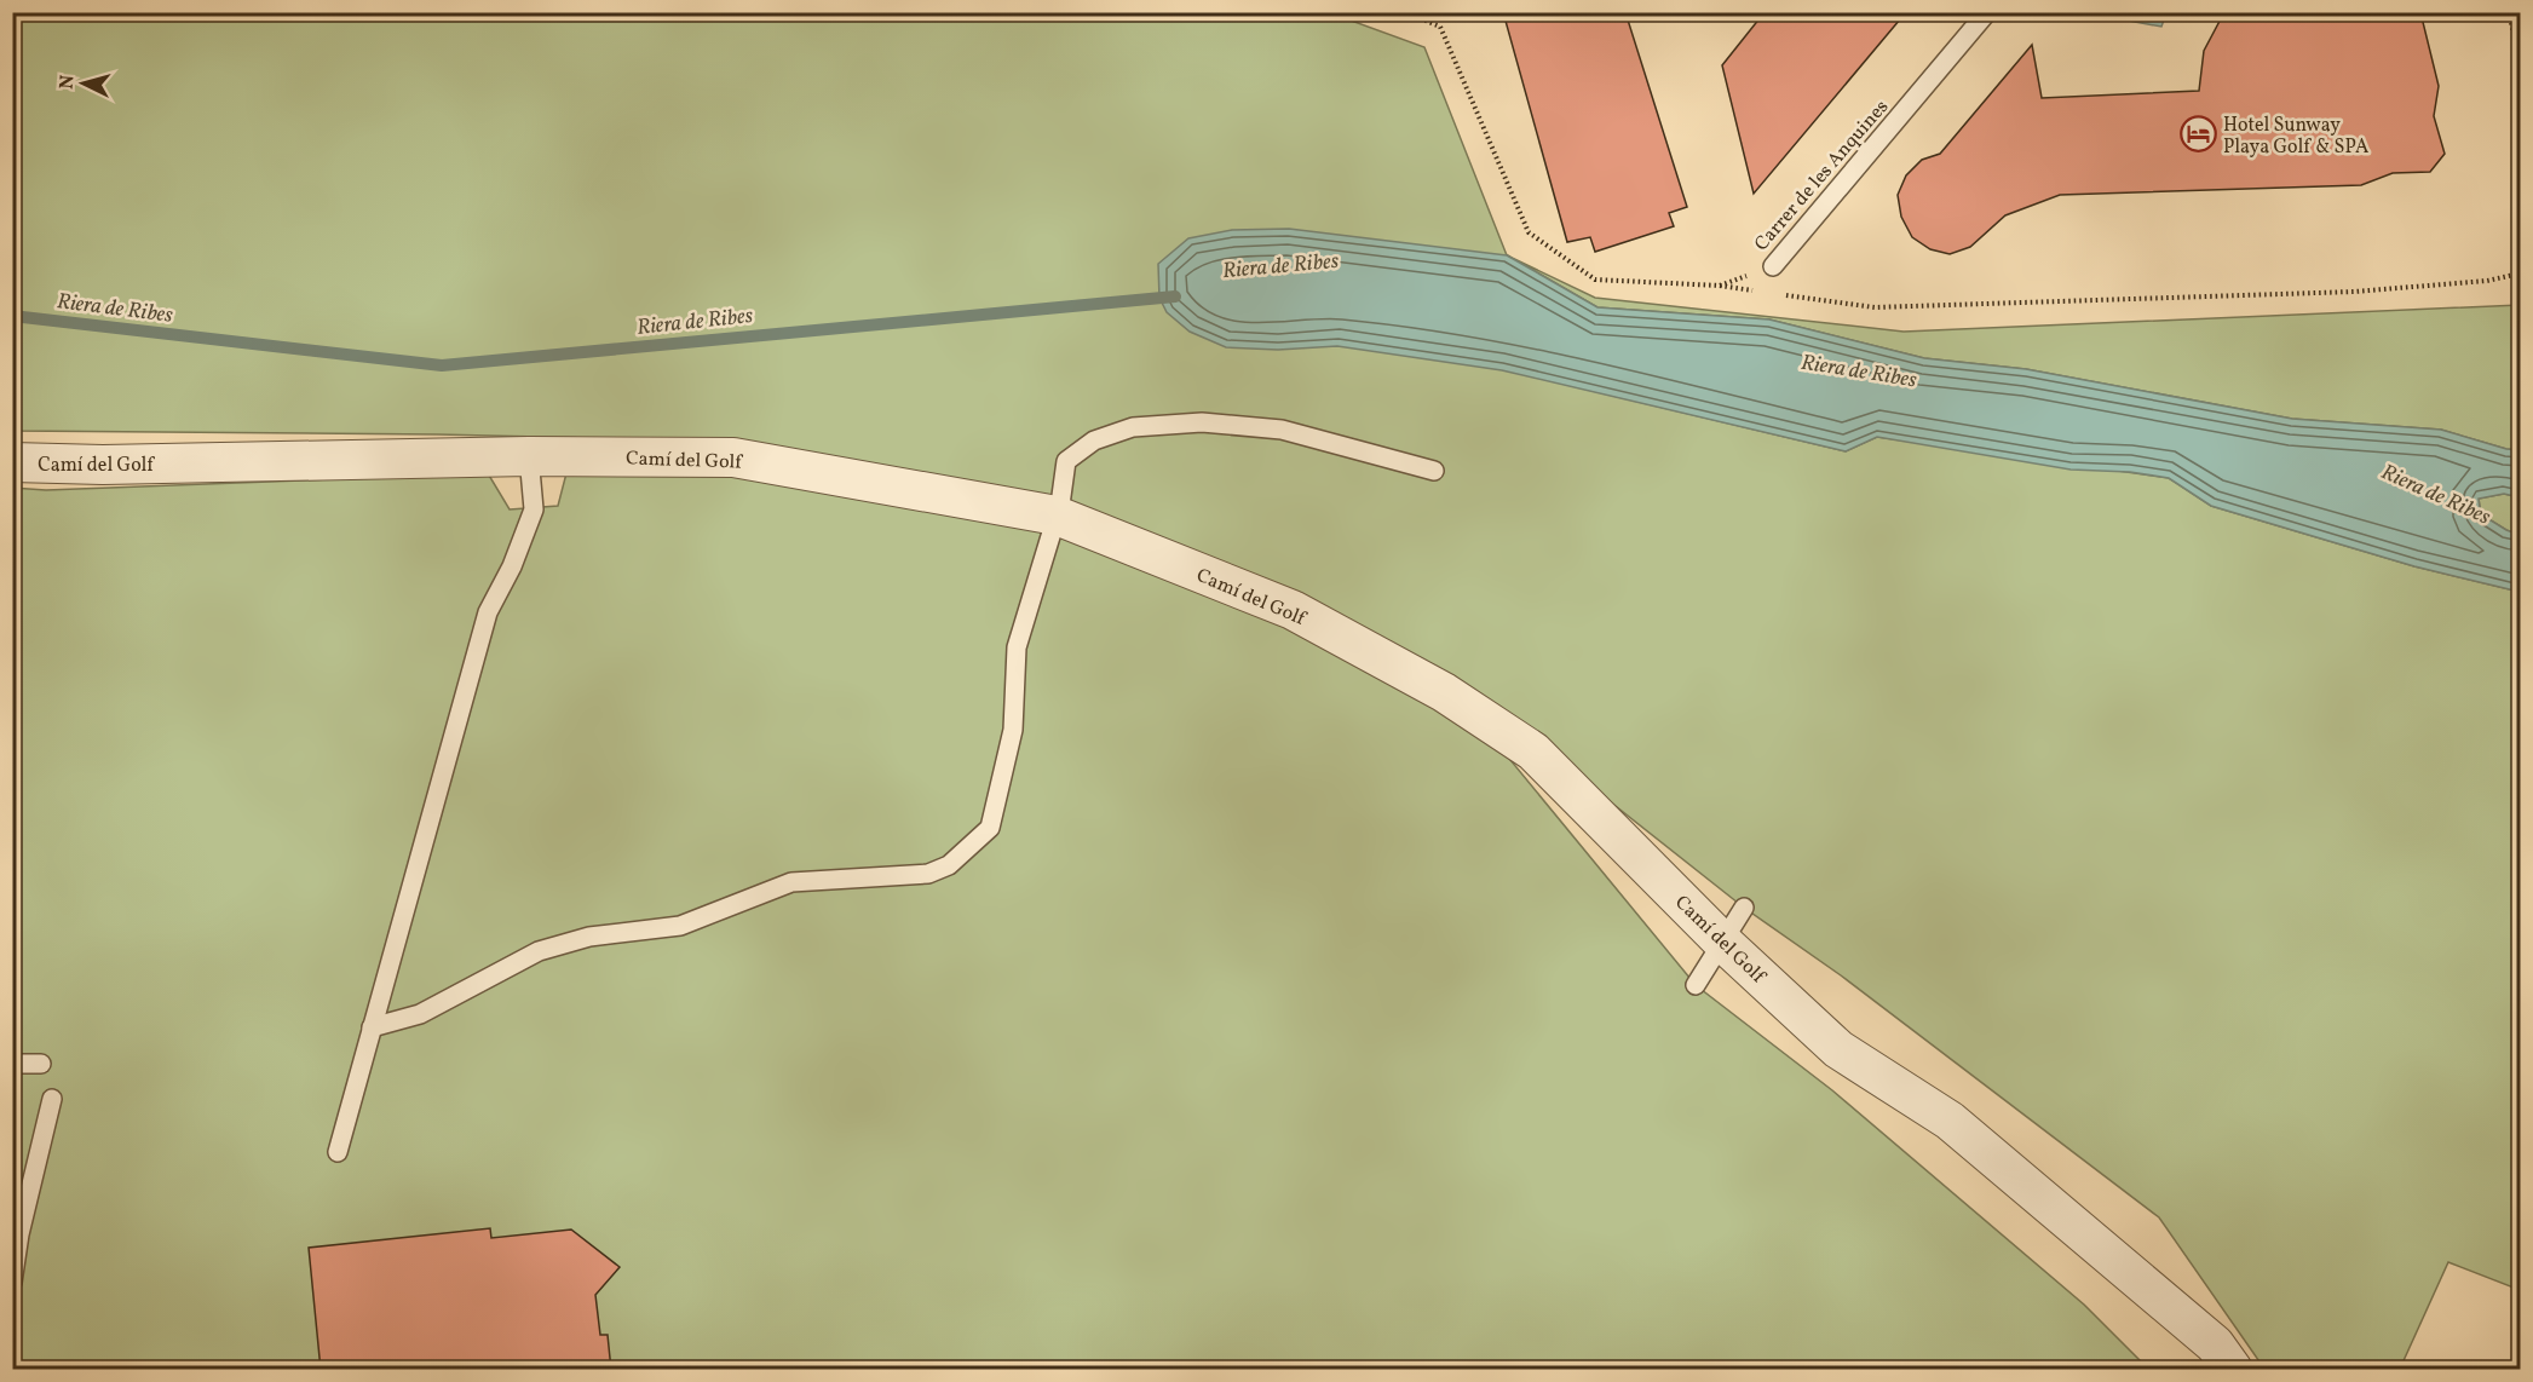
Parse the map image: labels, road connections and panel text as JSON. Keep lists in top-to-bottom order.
{
  "streets": {
    "street": ["Camí del Golf"],
    "lane": ["Carrer de les Anquines"]
  },
  "water": ["Riera de Ribes"],
  "places": {
    "hotel": ["Hotel Sunway Playa Golf & SPA"]
  },
  "north": "left"
}
